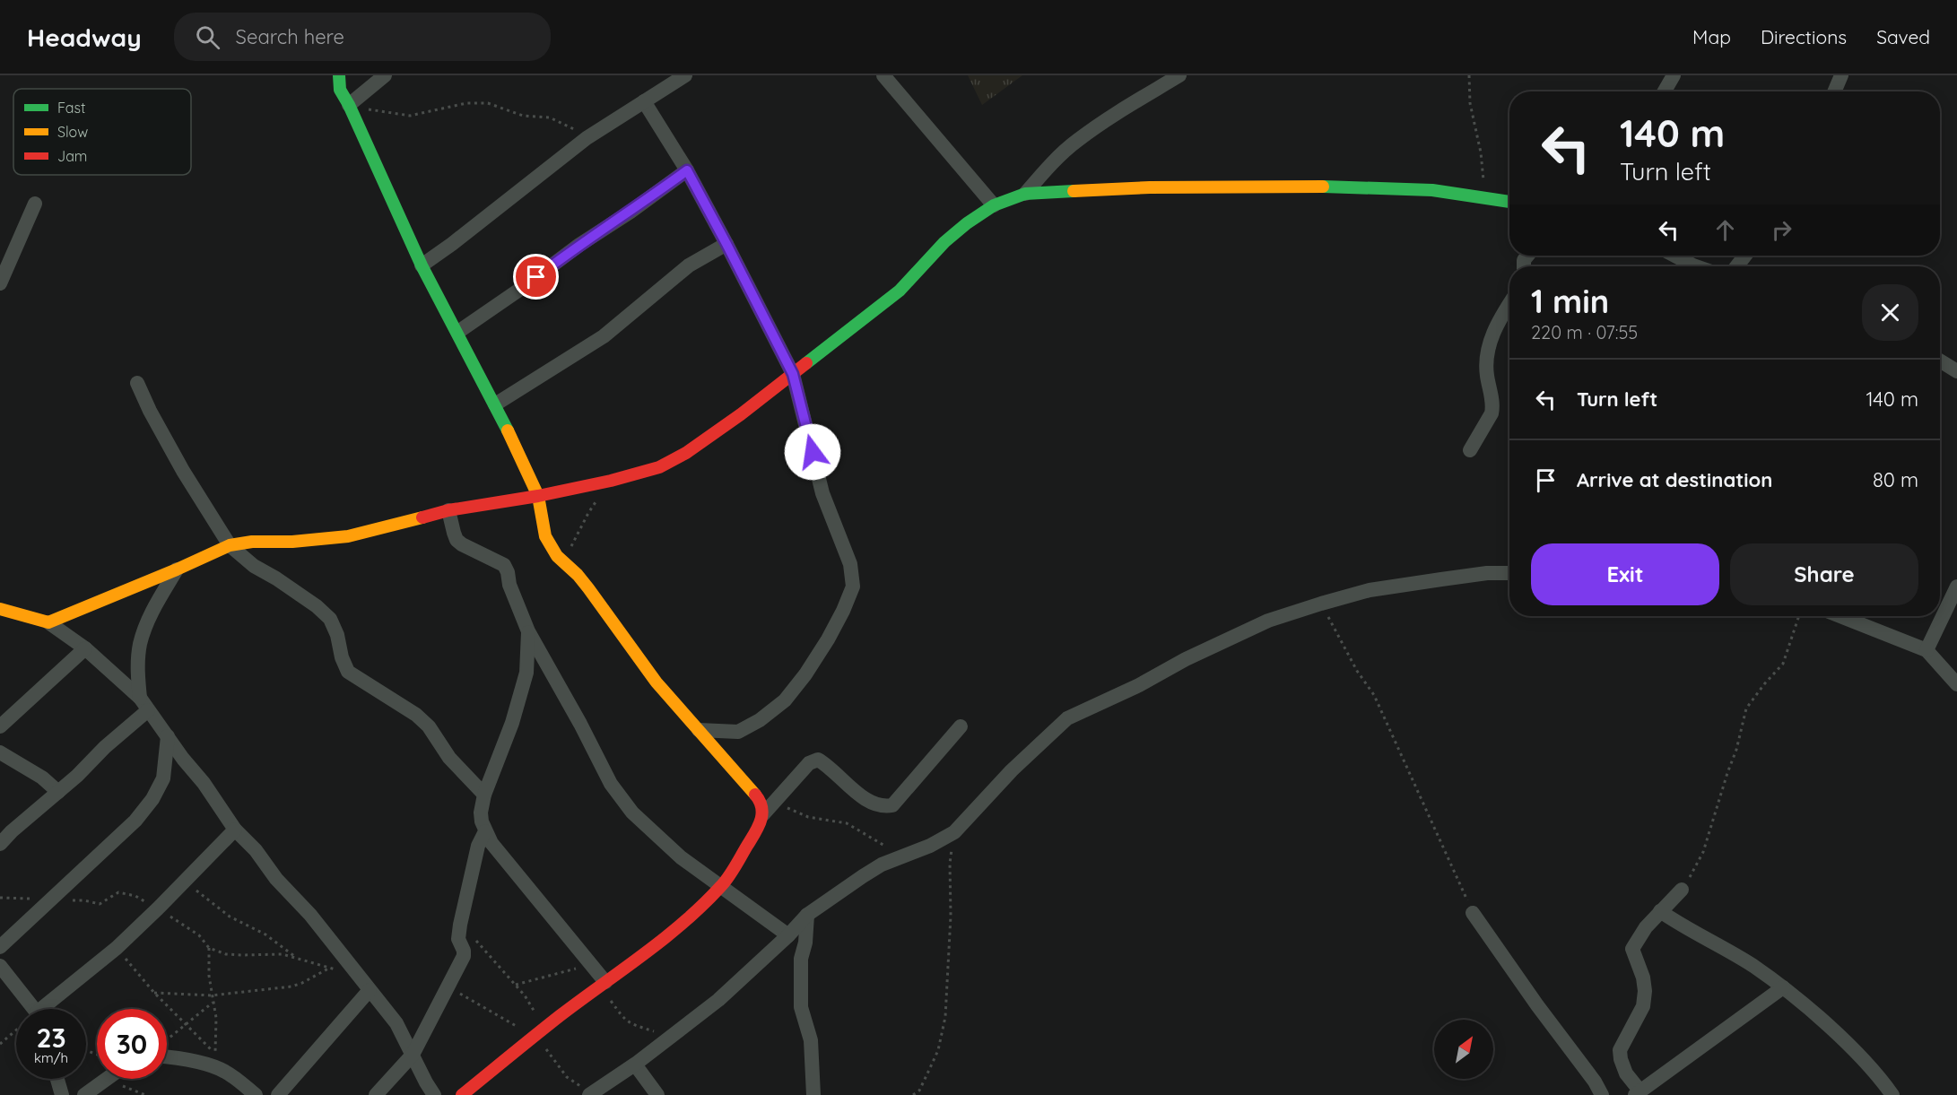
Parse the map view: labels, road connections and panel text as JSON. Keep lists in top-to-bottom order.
{
  "legend": ["Fast", "Slow", "Jam"],
  "north": "top right",
  "page": {
    "header": "Headway",
    "search": "Search here",
    "nav": ["Map", "Directions", "Saved"],
    "turn": ["140 m", "Turn left"],
    "heading": ["1 min", "220 m · 07:55"],
    "list": [
      {
        "name": "Turn left",
        "value": "140 m"
      },
      {
        "name": "Arrive at destination",
        "value": "80 m"
      }
    ],
    "buttons": ["Exit", "Share"],
    "speed": "23 km/h",
    "limit": "30"
  }
}
